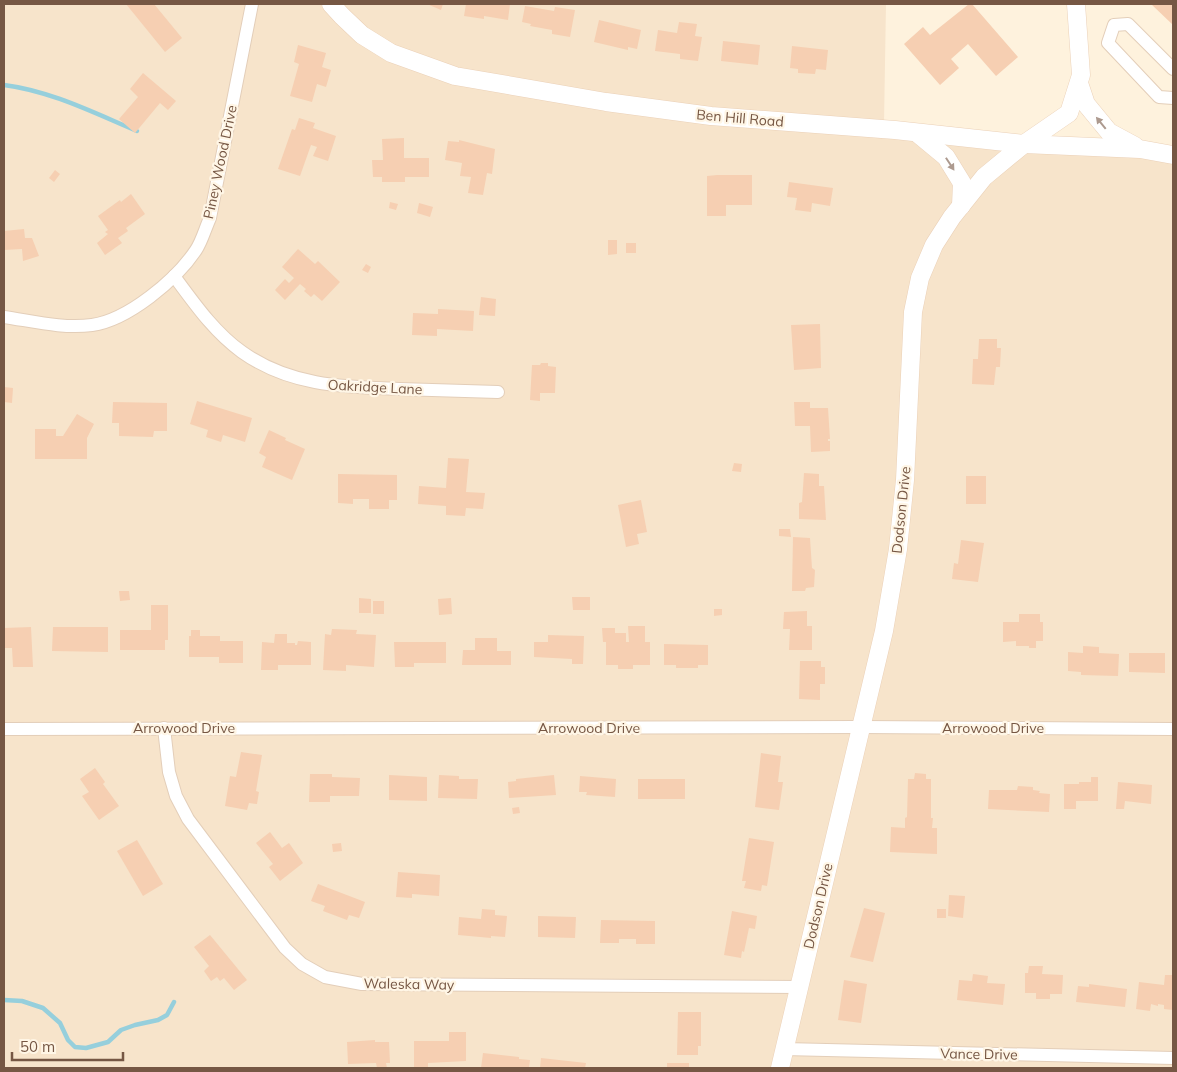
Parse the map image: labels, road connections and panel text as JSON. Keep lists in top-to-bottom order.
{
  "streets": {
    "street": [
      "Ben Hill Road",
      "Piney Wood Drive",
      "Oakridge Lane",
      "Dodson Drive",
      "Arrowood Drive",
      "Waleska Way",
      "Vance Drive"
    ]
  },
  "crossings": [
    ["Ben Hill Road", "Dodson Drive"],
    ["Piney Wood Drive", "Oakridge Lane"],
    ["Dodson Drive", "Arrowood Drive"],
    ["Dodson Drive", "Waleska Way"],
    ["Dodson Drive", "Vance Drive"],
    ["Arrowood Drive", "Waleska Way"]
  ],
  "scale_bar": "50 m"
}
